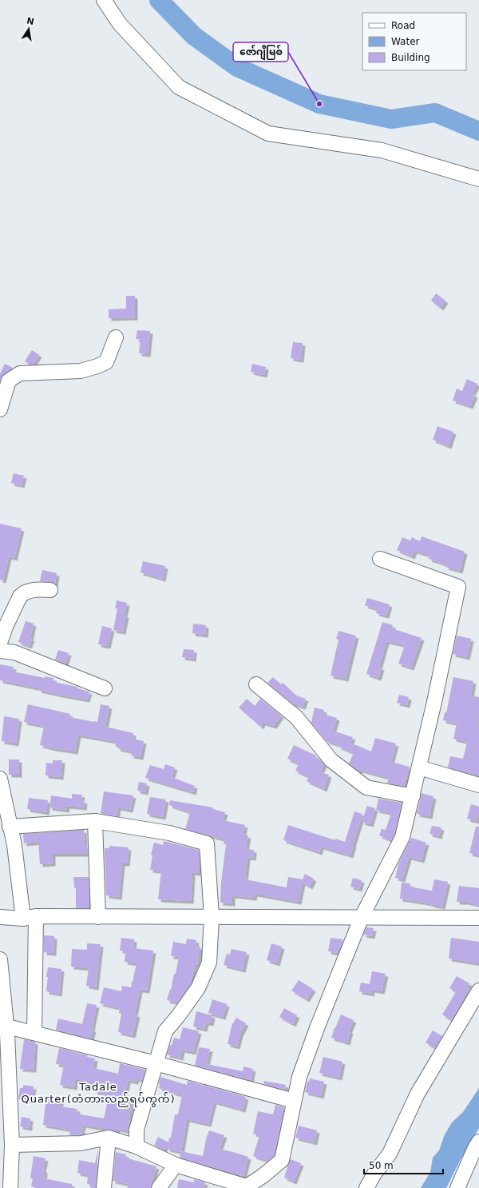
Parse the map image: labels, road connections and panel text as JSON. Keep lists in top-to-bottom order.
{
  "districts": ["Tadale Quarter(တံတားလည်ရပ်ကွက်)"],
  "places": ["ဇော်ဂျီမြစ်"],
  "legend": ["Road", "Water", "Building"],
  "scale_bar": "50 m",
  "north": "top"
}
